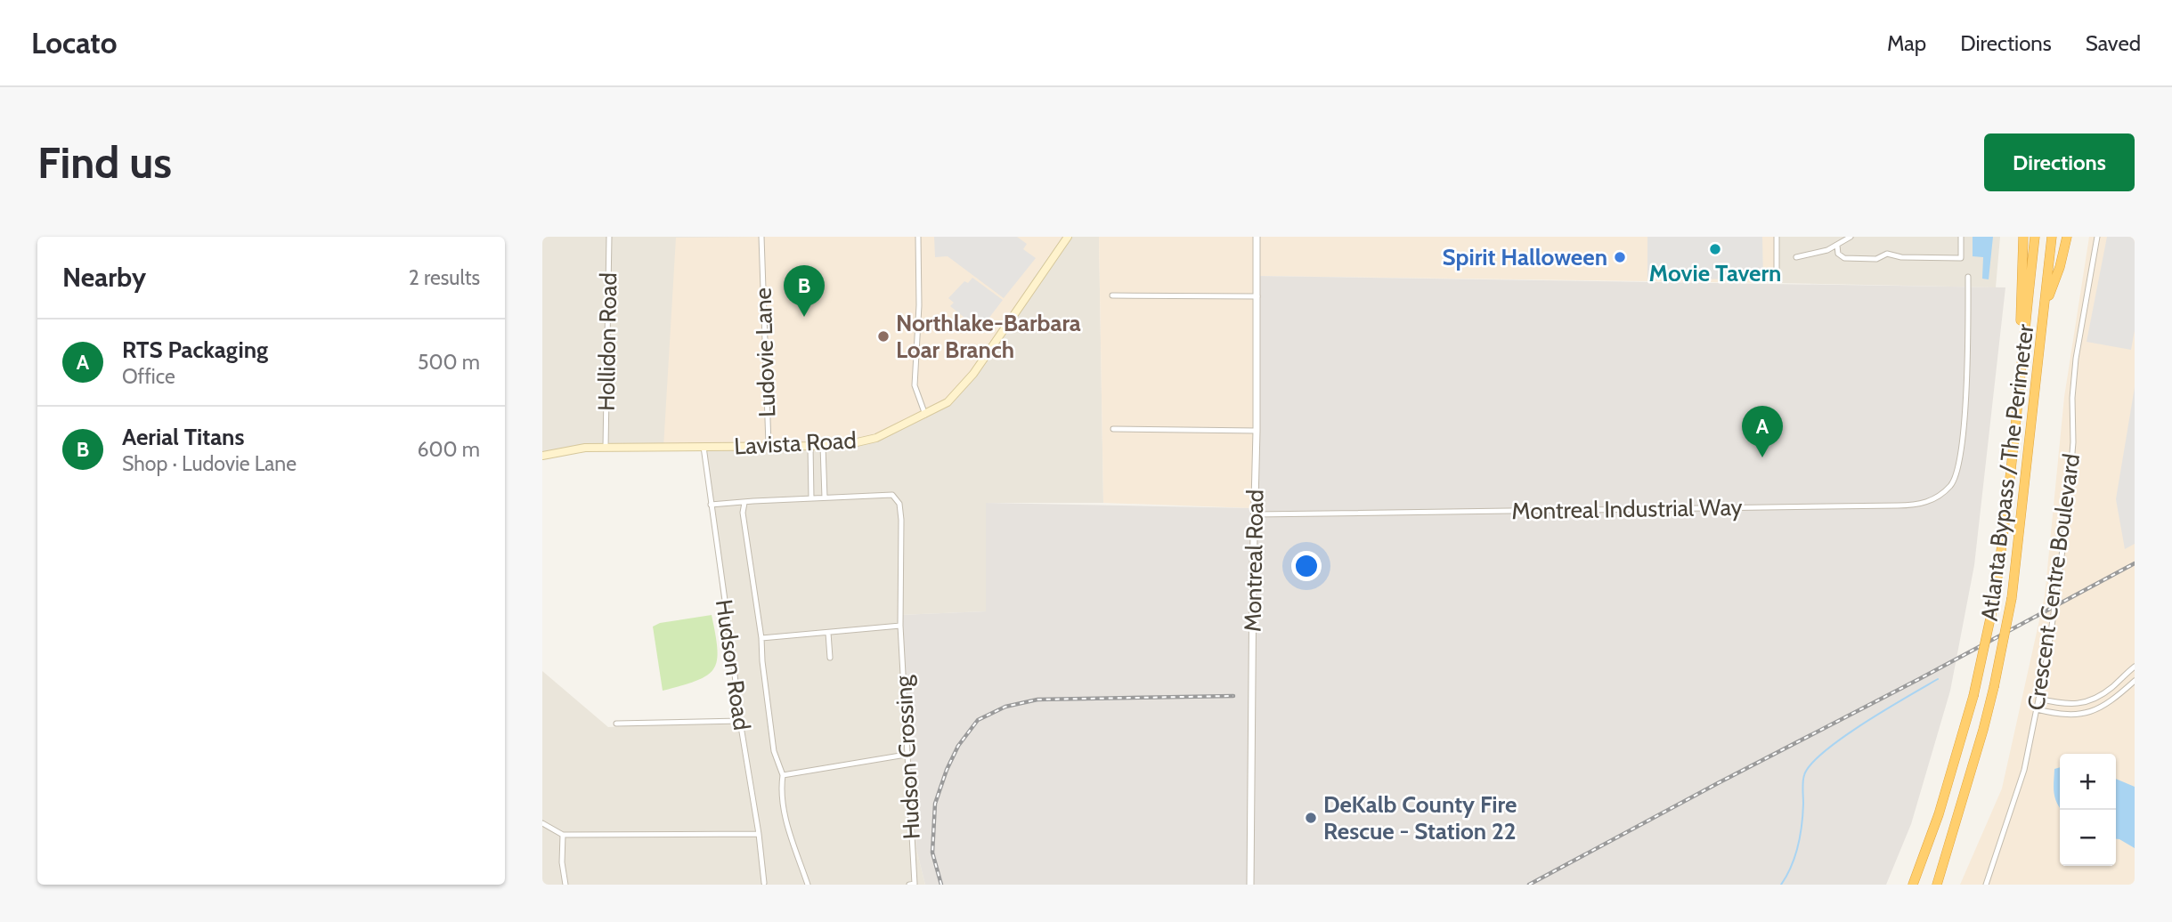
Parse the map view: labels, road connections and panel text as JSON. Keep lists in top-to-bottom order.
{
  "streets": {
    "highway": ["Atlanta Bypass / The Perimeter"],
    "main road": ["Lavista Road"],
    "street": [
      "Hollidon Road",
      "Ludovie Lane",
      "Montreal Industrial Way",
      "Montreal Road",
      "Crescent Centre Boulevard",
      "Hudson Road",
      "Hudson Crossing"
    ]
  },
  "crossings": [
    ["Hollidon Road", "Lavista Road"],
    ["Ludovie Lane", "Lavista Road"],
    ["Lavista Road", "Hudson Road"],
    ["Montreal Industrial Way", "Montreal Road"],
    ["Hudson Road", "Hudson Crossing"]
  ],
  "places": [
    "Movie Tavern",
    "Spirit Halloween",
    "Northlake-Barbara Loar Branch",
    "DeKalb County Fire Rescue - Station 22"
  ],
  "page": {
    "header": "Locato",
    "nav": ["Map", "Directions", "Saved"],
    "buttons": "Directions",
    "title": "Find us",
    "heading": ["Nearby", "2 results"],
    "pins": ["B", "A"],
    "list": [
      {
        "mark": "A",
        "name": "RTS Packaging",
        "note": "Office",
        "value": "500 m"
      },
      {
        "mark": "B",
        "name": "Aerial Titans",
        "note": "Shop · Ludovie Lane",
        "value": "600 m"
      }
    ],
    "map_buttons": ["+", "−"]
  }
}
